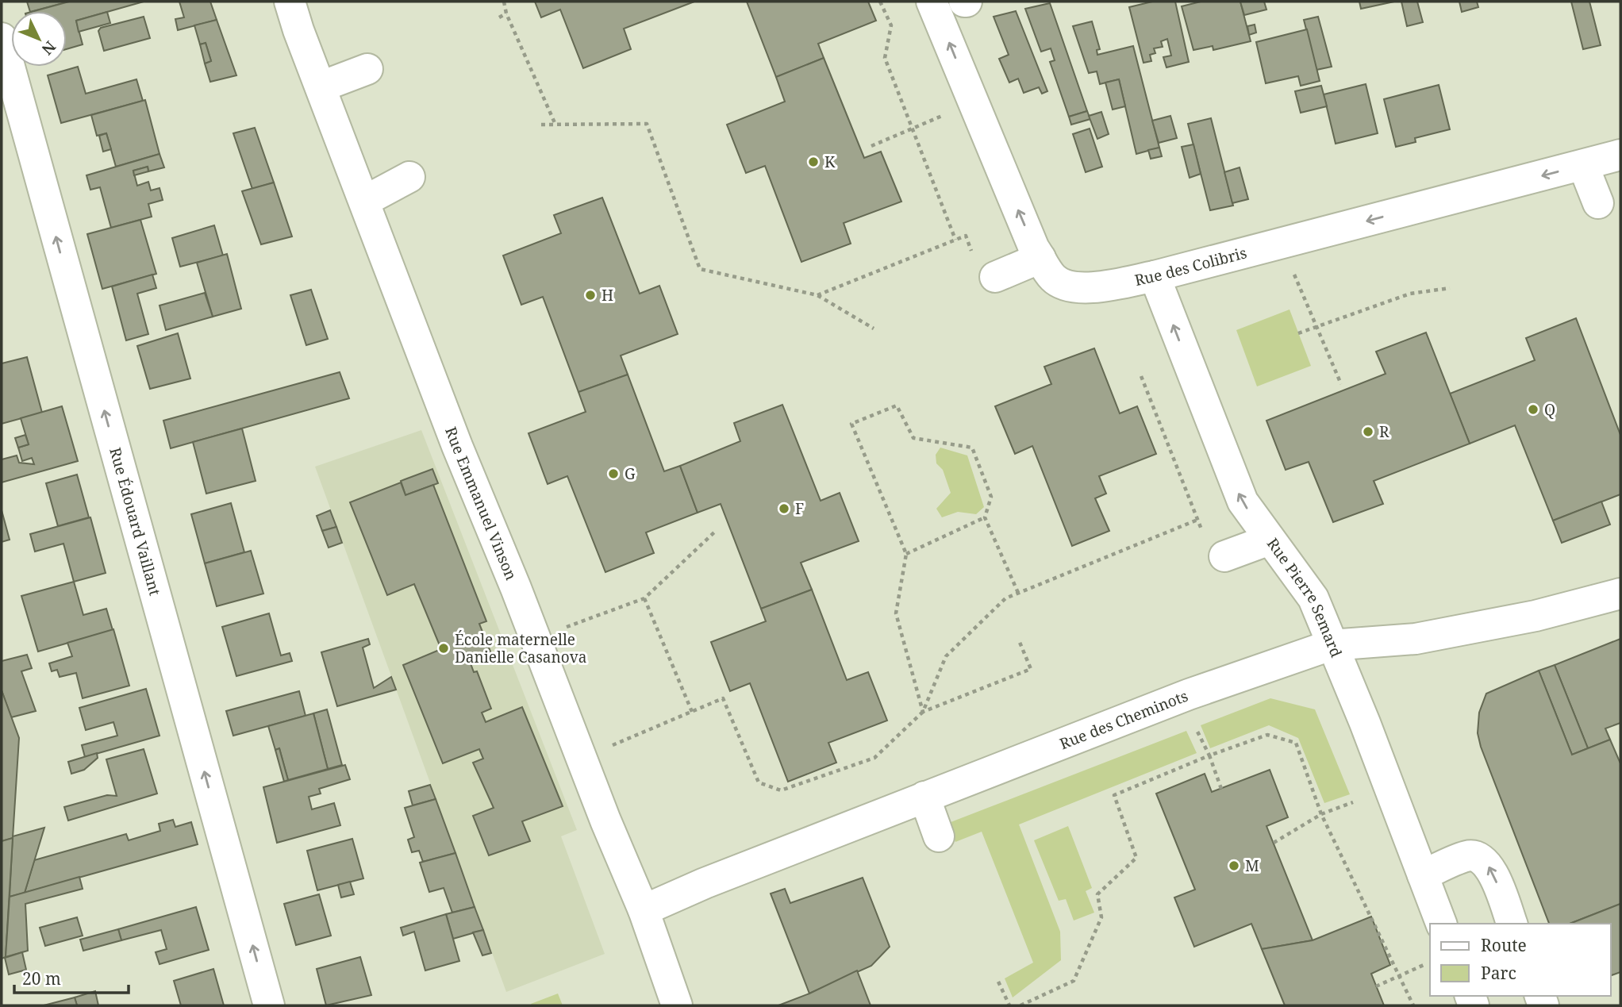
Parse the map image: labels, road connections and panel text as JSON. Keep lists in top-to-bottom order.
{
  "streets": {
    "street": [
      "Rue des Colibris",
      "Rue Emmanuel Vinson",
      "Rue Édouard Vaillant",
      "Rue Pierre Semard",
      "Rue des Cheminots"
    ]
  },
  "crossings": [
    ["Rue des Colibris", "Rue Pierre Semard"],
    ["Rue Emmanuel Vinson", "Rue des Cheminots"],
    ["Rue Pierre Semard", "Rue des Cheminots"]
  ],
  "one_way": ["Rue Édouard Vaillant", "Rue Pierre Semard"],
  "places": [
    "K",
    "H",
    "Q",
    "R",
    "G",
    "F",
    "École maternelle Danielle Casanova",
    "M"
  ],
  "legend": ["Route", "Parc"],
  "scale_bar": "20 m",
  "north": "bottom right"
}
